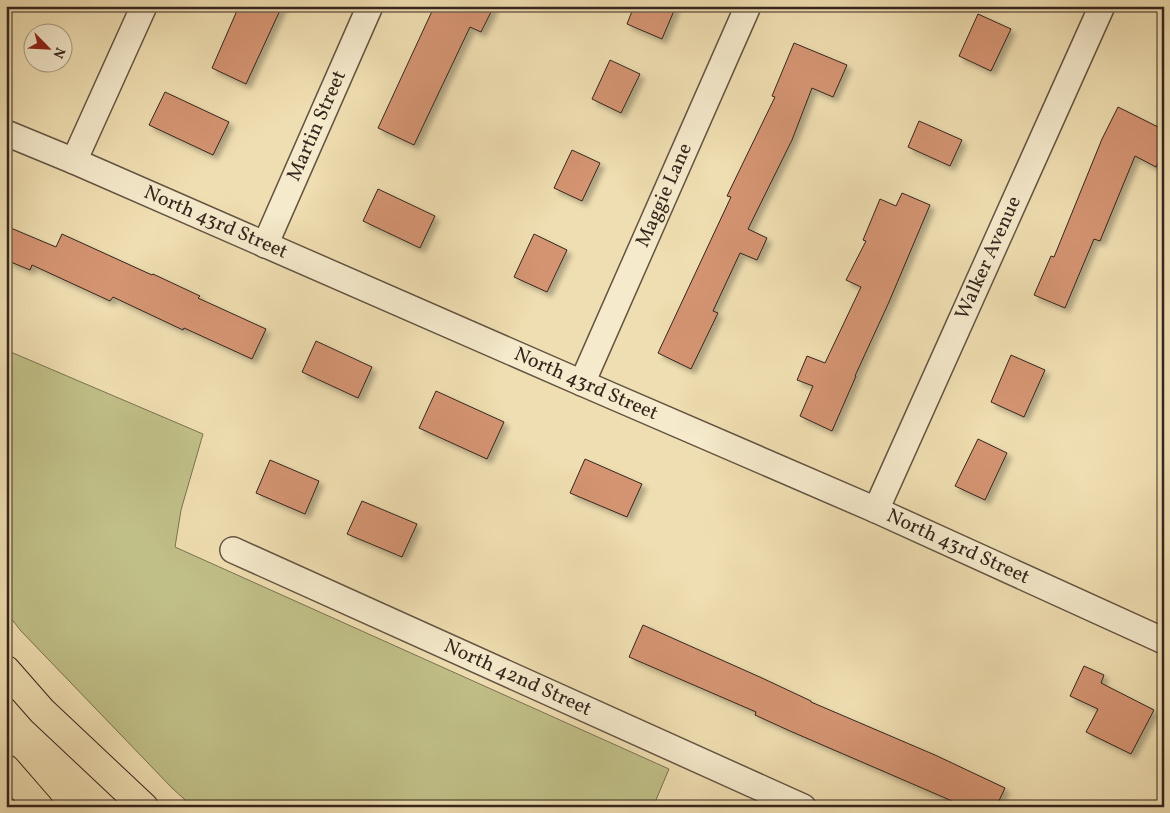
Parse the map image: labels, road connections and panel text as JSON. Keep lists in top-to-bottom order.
{
  "streets": {
    "street": [
      "Martin Street",
      "Maggie Lane",
      "North 43rd Street",
      "Walker Avenue",
      "North 42nd Street"
    ]
  },
  "crossings": [
    ["Martin Street", "North 43rd Street"],
    ["Maggie Lane", "North 43rd Street"],
    ["North 43rd Street", "Walker Avenue"]
  ],
  "north": "bottom right"
}
